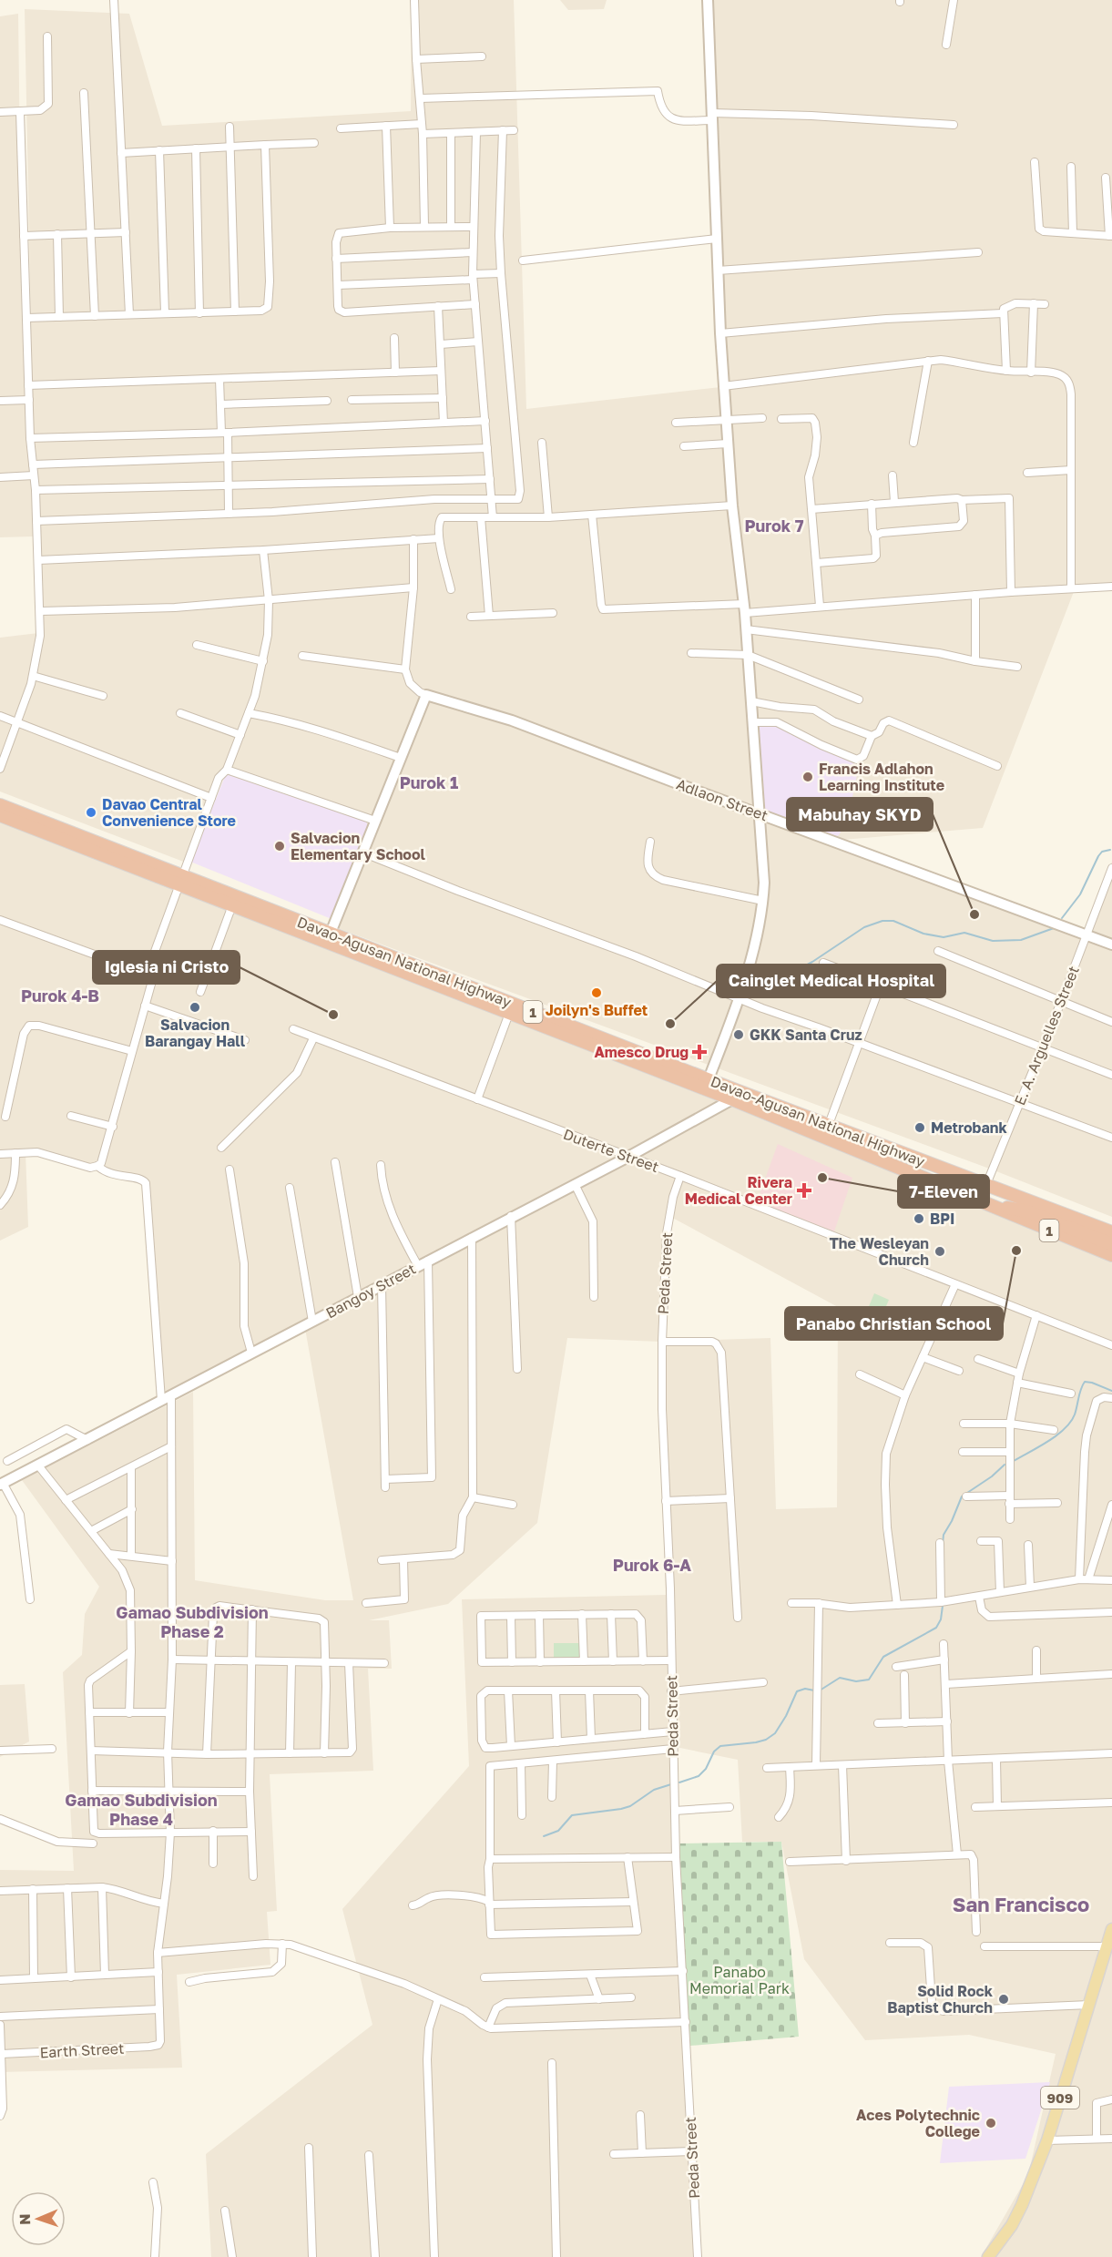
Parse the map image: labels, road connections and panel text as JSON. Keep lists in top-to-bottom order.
{
  "streets": {
    "highway": ["Davao-Agusan National Highway", "1"],
    "main road": ["909"],
    "street": [
      "Adlaon Street",
      "E. A. Arguelles Street",
      "Duterte Street",
      "Peda Street",
      "Bangoy Street",
      "Earth Street"
    ]
  },
  "crossings": [
    ["Adlaon Street", "E. A. Arguelles Street"],
    ["Davao-Agusan National Highway", "E. A. Arguelles Street"],
    ["Davao-Agusan National Highway", "Bangoy Street"],
    ["Duterte Street", "Peda Street"],
    ["Duterte Street", "Bangoy Street"]
  ],
  "districts": [
    "Purok 7",
    "Purok 1",
    "Purok 4-B",
    "Purok 6-A",
    "Gamao Subdivision Phase 2",
    "Gamao Subdivision Phase 4",
    "San Francisco"
  ],
  "parks": ["Panabo Memorial Park"],
  "places": {
    "other": [
      "Francis Adlahon Learning Institute",
      "Davao Central Convenience Store",
      "Salvacion Elementary School",
      "Mabuhay SKYD",
      "Joilyn's Buffet",
      "Salvacion Barangay Hall",
      "Iglesia ni Cristo",
      "Cainglet Medical Hospital",
      "GKK Santa Cruz",
      "Metrobank",
      "7-Eleven",
      "BPI",
      "Panabo Christian School",
      "The Wesleyan Church",
      "Solid Rock Baptist Church",
      "Aces Polytechnic College"
    ],
    "health": ["Amesco Drug", "Rivera Medical Center"]
  },
  "north": "left"
}
